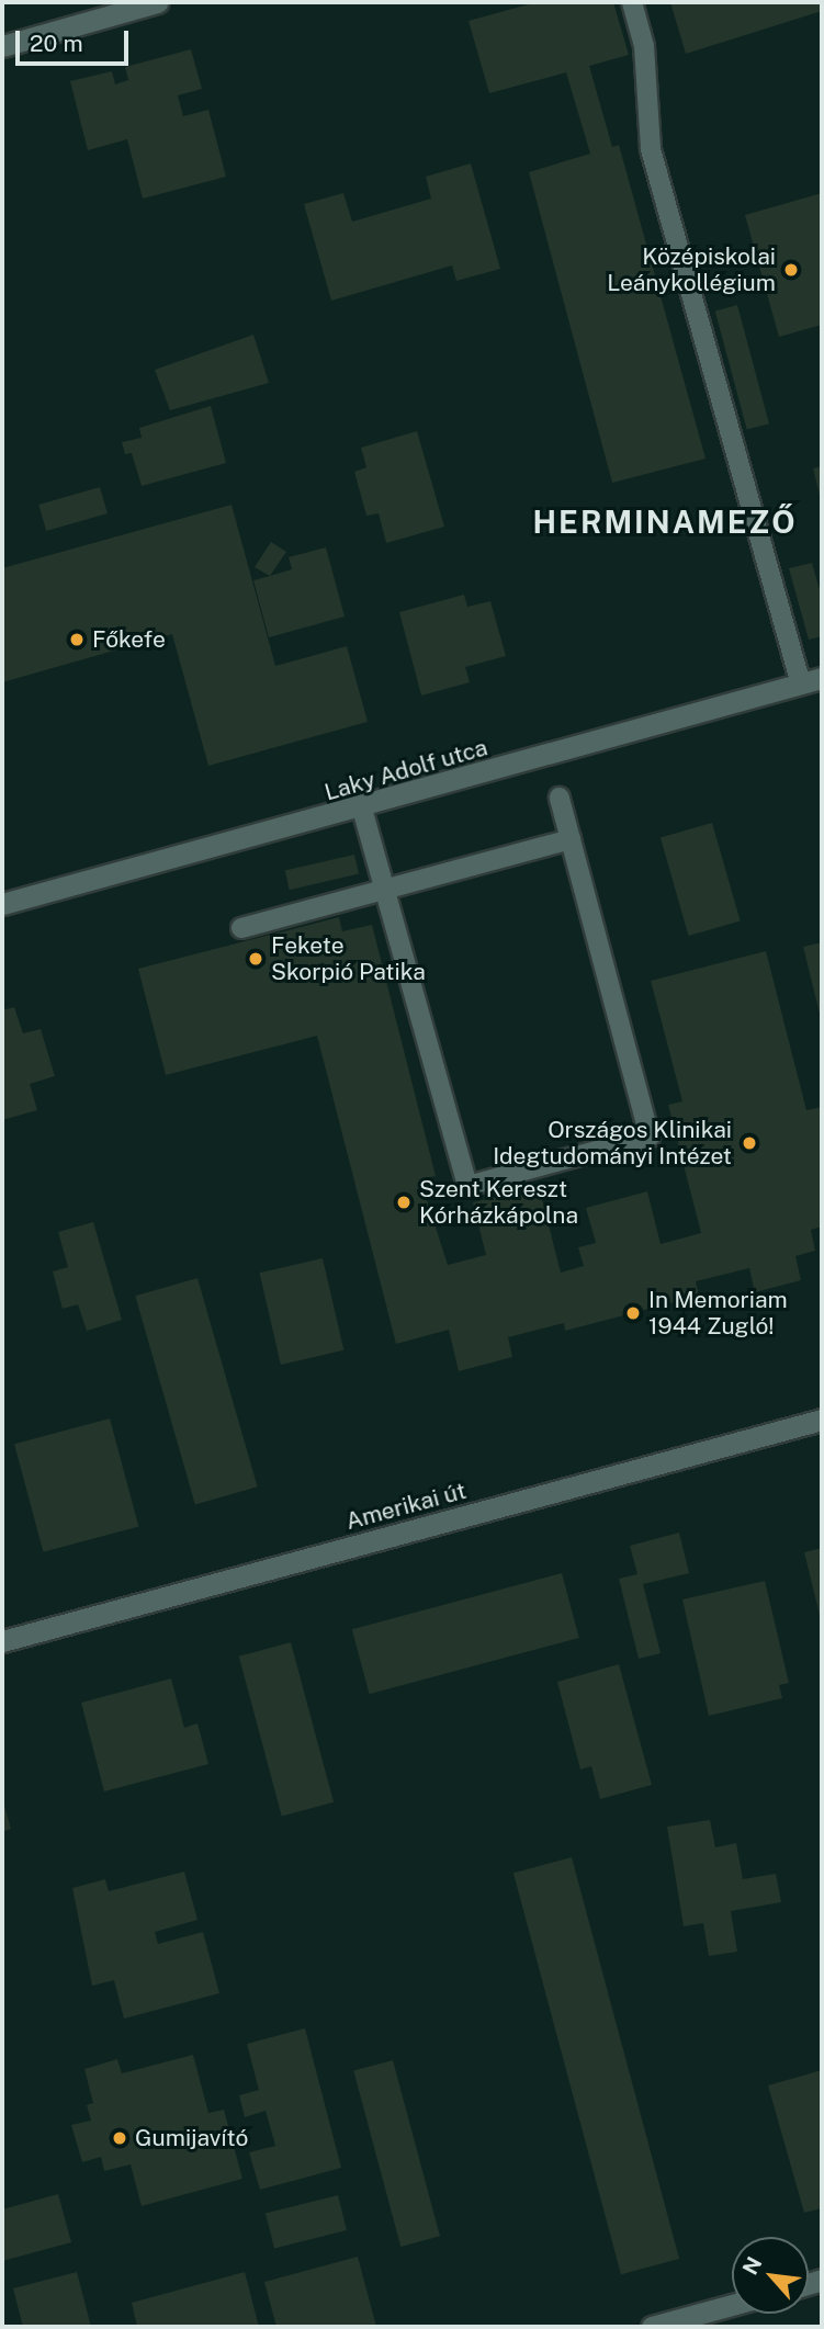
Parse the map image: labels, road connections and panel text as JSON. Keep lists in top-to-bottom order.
{
  "streets": {
    "street": ["Laky Adolf utca", "Amerikai út"]
  },
  "districts": ["HERMINAMEZŐ"],
  "places": [
    "Középiskolai Leánykollégium",
    "Főkefe",
    "Fekete Skorpió Patika",
    "Országos Klinikai Idegtudományi Intézet",
    "Szent Kereszt Kórházkápolna",
    "In Memoriam 1944 Zugló!",
    "Gumijavító"
  ],
  "scale_bar": "20 m",
  "north": "top left"
}
